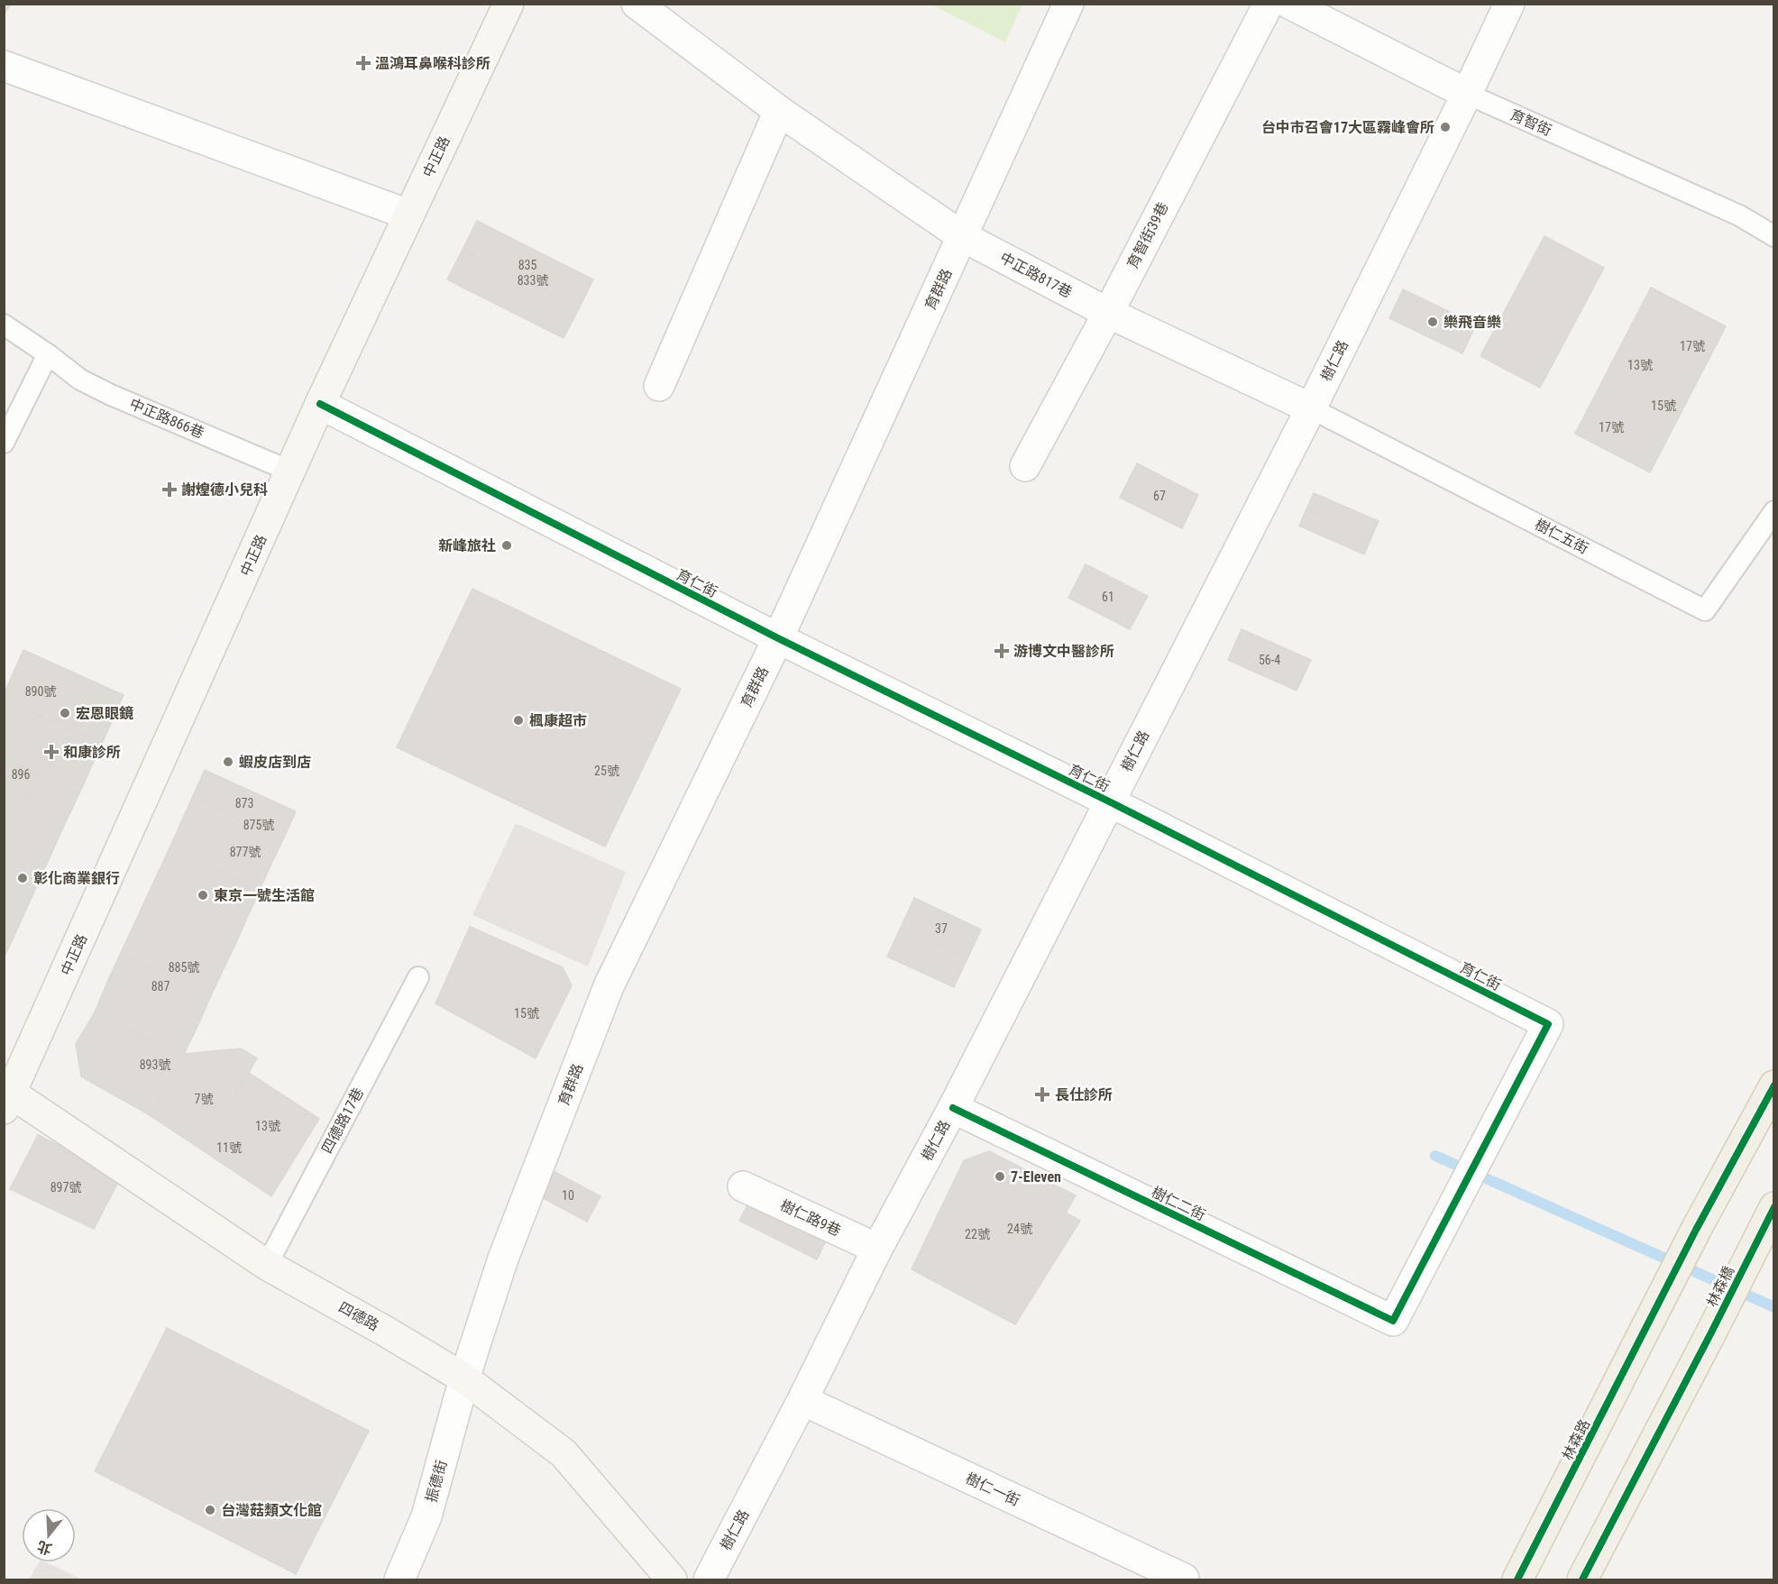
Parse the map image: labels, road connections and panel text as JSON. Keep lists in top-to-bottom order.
{
  "streets": {
    "main road": ["林森橋", "林森路"],
    "street": [
      "育智街",
      "中正路",
      "育智街39巷",
      "中正路817巷",
      "育群路",
      "樹仁路",
      "育仁街",
      "樹仁二街",
      "樹仁路9巷",
      "四德路",
      "振德街",
      "樹仁一街"
    ],
    "lane": ["中正路866巷", "樹仁五街", "四德路17巷"]
  },
  "crossings": [
    ["育智街", "育智街39巷"],
    ["育智街", "樹仁路"],
    ["中正路", "中正路866巷"],
    ["中正路", "育仁街"],
    ["中正路", "四德路"],
    ["育智街39巷", "中正路817巷"],
    ["中正路817巷", "育群路"],
    ["中正路817巷", "樹仁路"],
    ["中正路817巷", "樹仁五街"],
    ["育群路", "育仁街"],
    ["育群路", "四德路"],
    ["育群路", "振德街"],
    ["樹仁路", "樹仁五街"],
    ["樹仁路", "育仁街"],
    ["樹仁路", "樹仁二街"],
    ["樹仁路", "樹仁路9巷"],
    ["樹仁路", "樹仁一街"],
    ["育仁街", "樹仁二街"],
    ["四德路17巷", "四德路"],
    ["四德路", "振德街"]
  ],
  "places": {
    "health": [
      "溫鴻耳鼻喉科診所",
      "謝煌德小兒科",
      "游博文中醫診所",
      "和康診所",
      "長仕診所"
    ],
    "other": [
      "台中市召會17大區霧峰會所",
      "樂飛音樂",
      "新峰旅社",
      "宏恩眼鏡",
      "楓康超市",
      "蝦皮店到店",
      "彰化商業銀行",
      "東京一號生活館",
      "7-Eleven",
      "台灣菇類文化館"
    ]
  },
  "house_numbers": [
    "835",
    "833號",
    "17號",
    "13號",
    "15號",
    "17號",
    "67",
    "61",
    "56-4",
    "890號",
    "25號",
    "896",
    "873",
    "875號",
    "877號",
    "37",
    "885號",
    "887",
    "15號",
    "893號",
    "7號",
    "13號",
    "11號",
    "897號",
    "10",
    "24號",
    "22號"
  ],
  "north": "bottom"
}
